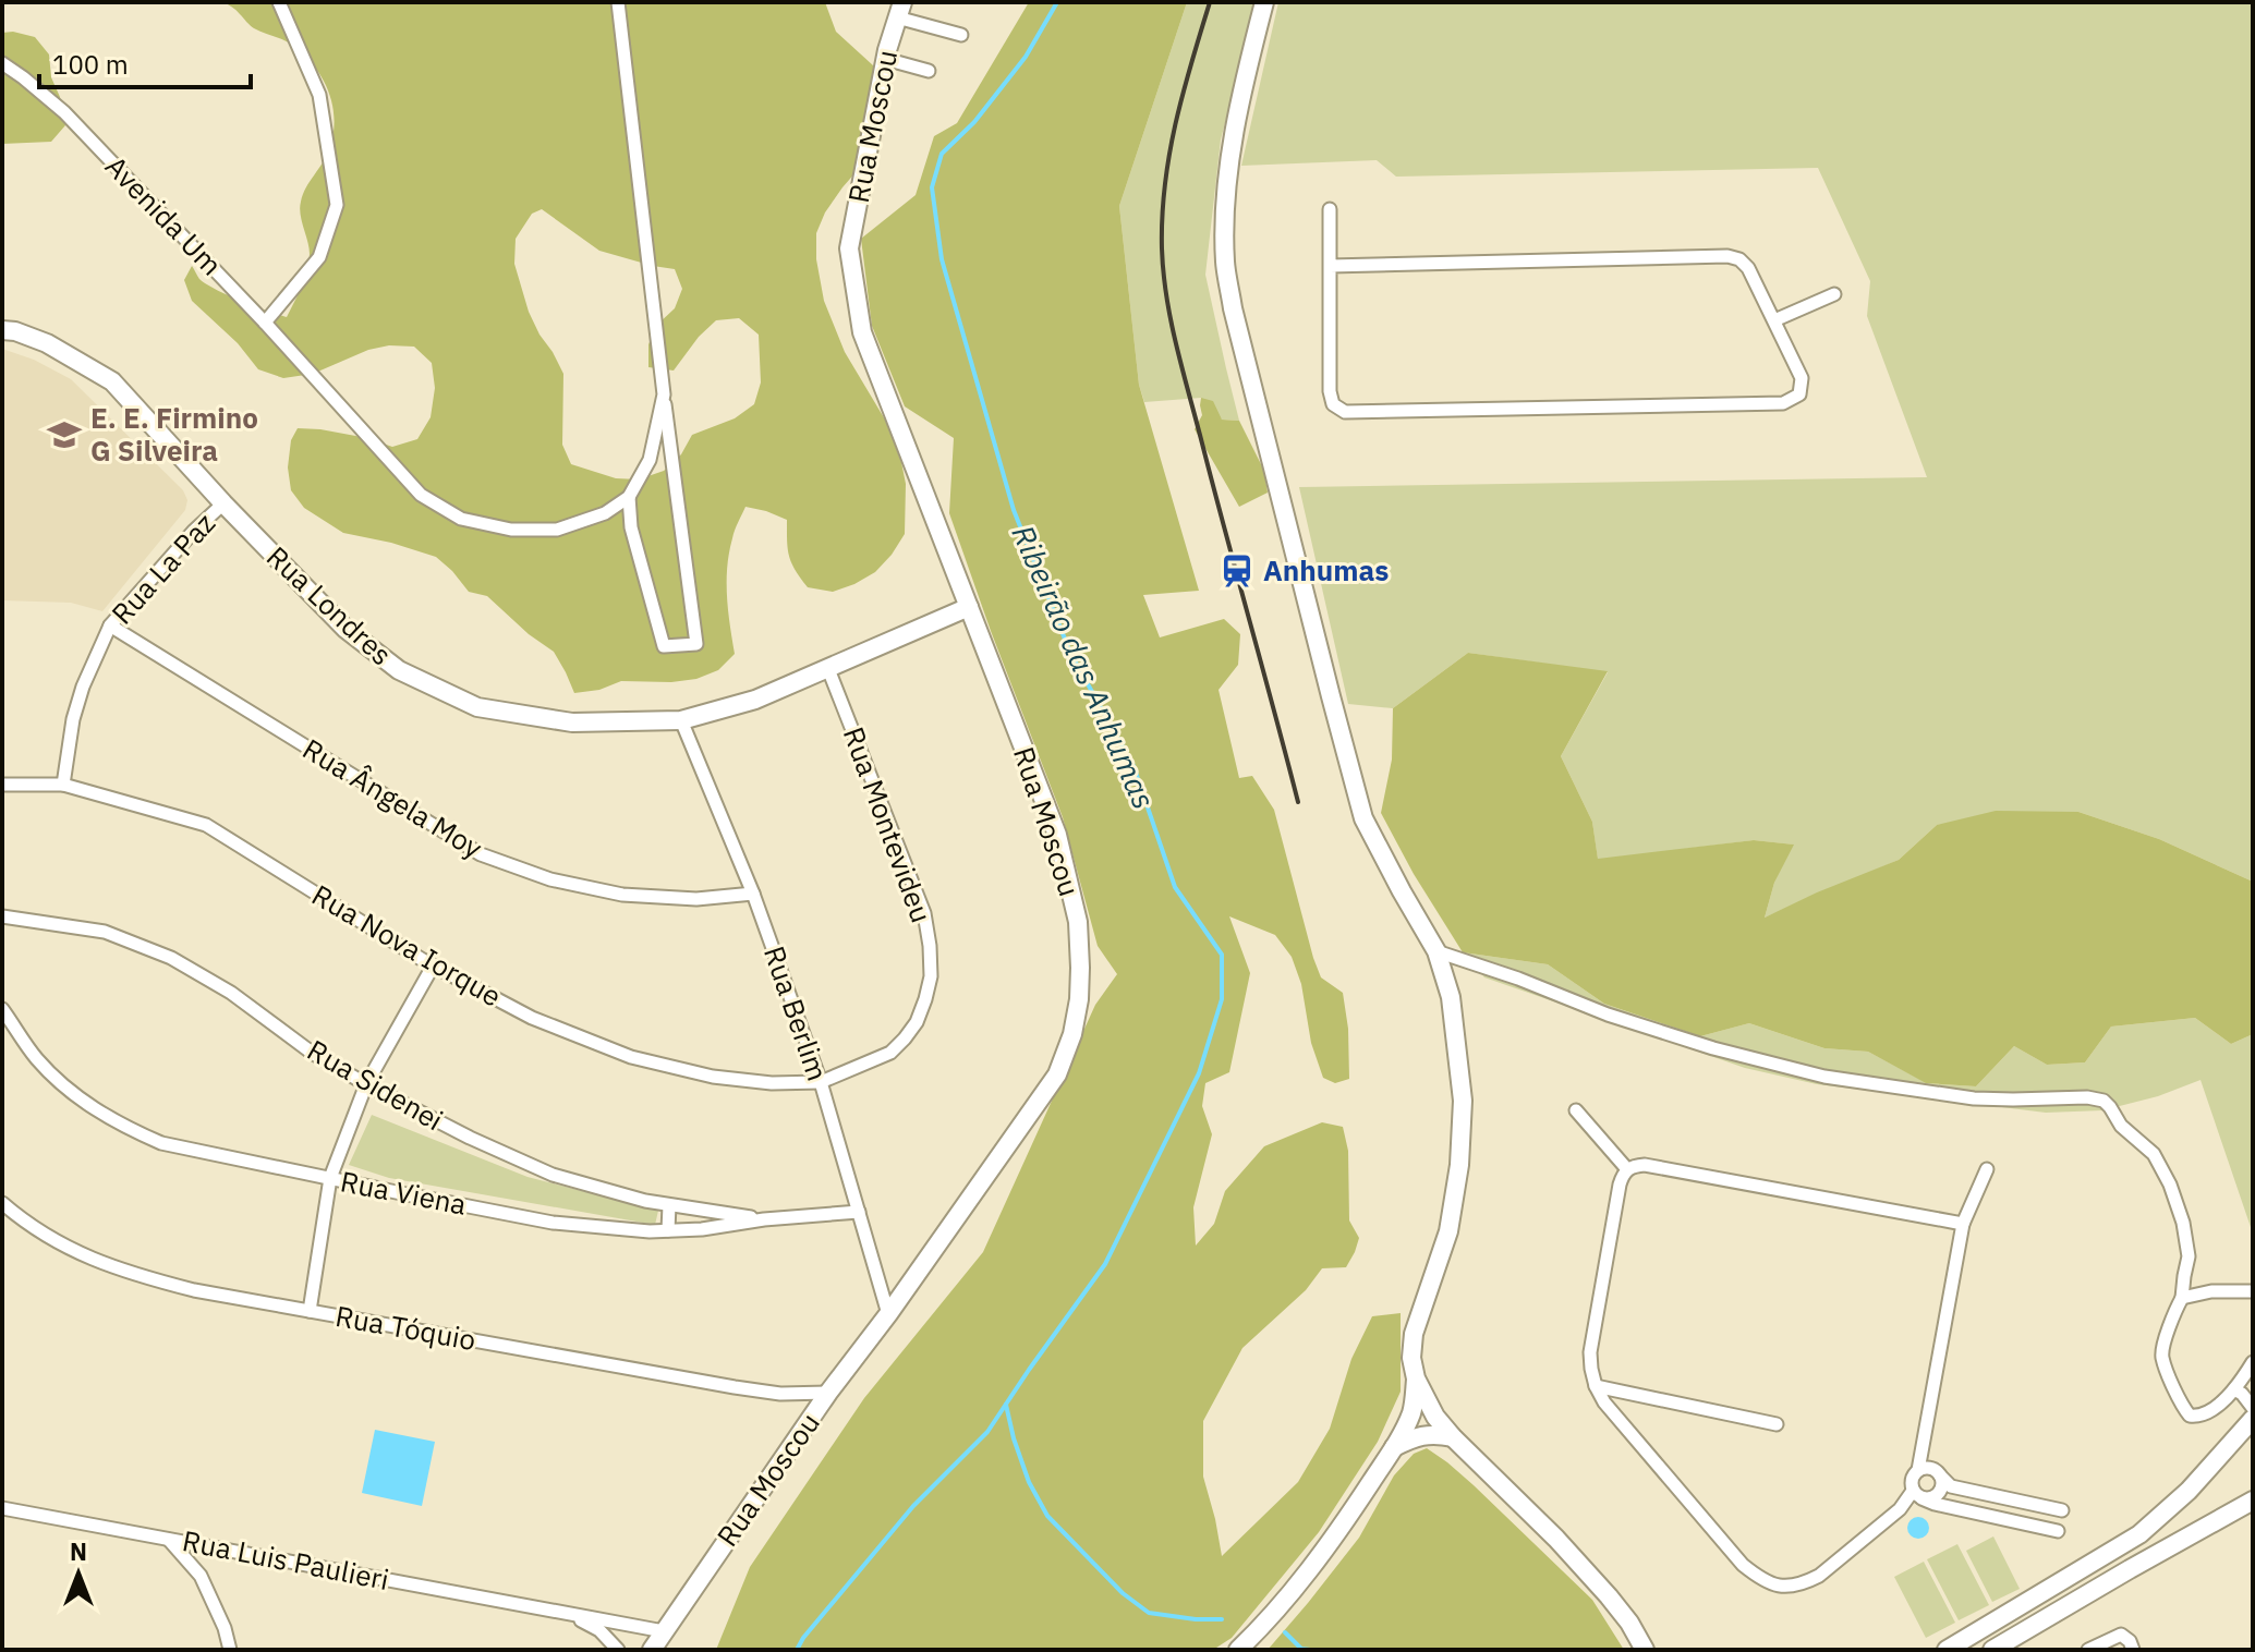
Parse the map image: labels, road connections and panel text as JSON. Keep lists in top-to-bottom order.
{
  "streets": {
    "street": [
      "Rua Moscou",
      "Avenida Um",
      "Rua La Paz",
      "Rua Londres",
      "Rua Ângela Moy",
      "Rua Montevideu",
      "Rua Nova Iorque",
      "Rua Berlim",
      "Rua Sidenei",
      "Rua Viena",
      "Rua Tóquio",
      "Rua Luis Paulieri"
    ]
  },
  "crossings": [
    ["Rua Moscou", "Rua Londres"],
    ["Rua Moscou", "Rua Berlim"],
    ["Rua Moscou", "Rua Tóquio"],
    ["Rua Moscou", "Rua Luis Paulieri"],
    ["Rua La Paz", "Rua Londres"],
    ["Rua La Paz", "Rua Ângela Moy"],
    ["Rua La Paz", "Rua Nova Iorque"],
    ["Rua Londres", "Rua Montevideu"],
    ["Rua Londres", "Rua Berlim"],
    ["Rua Ângela Moy", "Rua Berlim"],
    ["Rua Montevideu", "Rua Nova Iorque"],
    ["Rua Montevideu", "Rua Berlim"],
    ["Rua Nova Iorque", "Rua Berlim"],
    ["Rua Berlim", "Rua Viena"],
    ["Rua Sidenei", "Rua Viena"]
  ],
  "water": ["Ribeirão das Anhumas"],
  "places": {
    "school or university": ["E. E. Firmino G Silveira"],
    "station": ["Anhumas"]
  },
  "scale_bar": "100 m",
  "north": "top"
}
